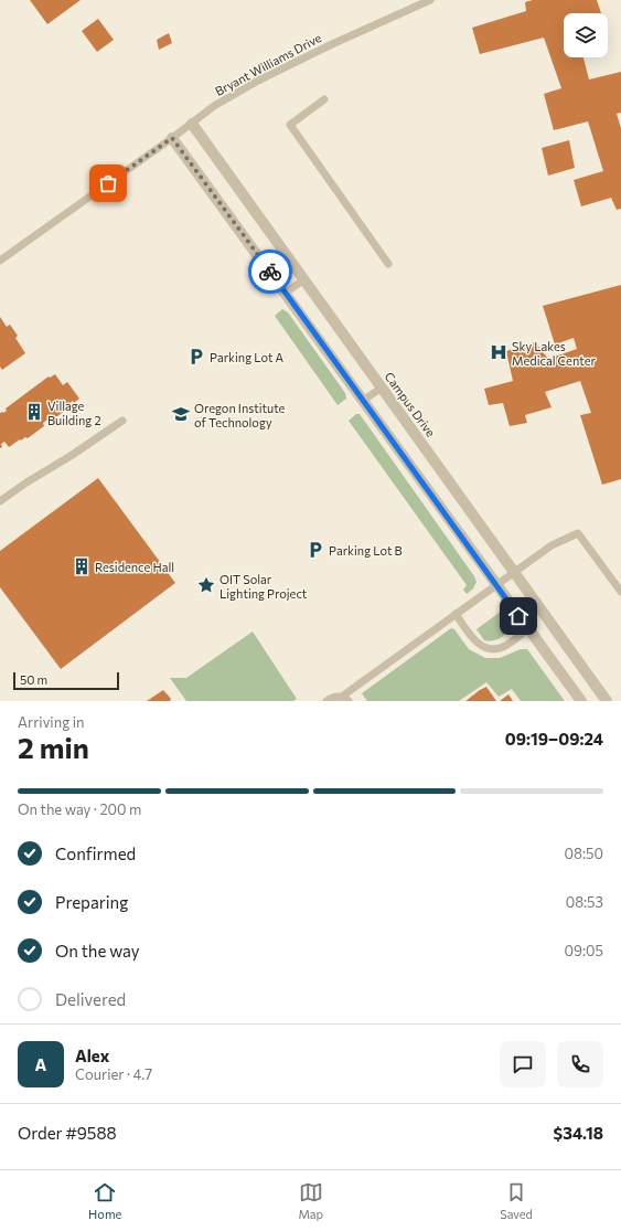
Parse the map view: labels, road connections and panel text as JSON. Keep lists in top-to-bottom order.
{
  "streets": {
    "street": ["Campus Drive"],
    "lane": ["Bryant Williams Drive"]
  },
  "crossings": [
    ["Bryant Williams Drive", "Campus Drive"]
  ],
  "places": {
    "hospital": ["Sky Lakes Medical Center"],
    "parking": ["Parking Lot A", "Parking Lot B"],
    "building": ["Village Building 2", "Residence Hall"],
    "school or university": ["Oregon Institute of Technology"],
    "place": ["OIT Solar Lighting Project"]
  },
  "scale_bar": "50 m",
  "page": {
    "scale": "50 m",
    "heading": ["2 min", "Arriving in", "09:19–09:24"],
    "panel": [
      "Alex",
      "Courier · 4.7",
      "Order #9588",
      "$34.18"
    ],
    "bar": "On the way · 200 m",
    "list": [
      ["Confirmed", "08:50"],
      ["Preparing", "08:53"],
      ["On the way", "09:05"],
      "Delivered"
    ],
    "round": "A",
    "tabs": ["Home", "Map", "Saved"]
  }
}
